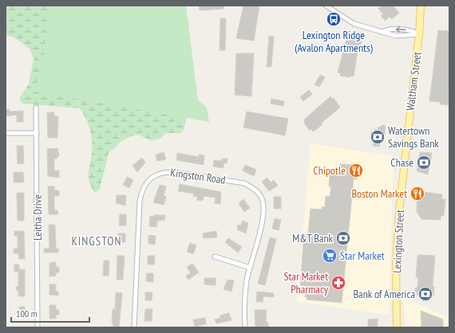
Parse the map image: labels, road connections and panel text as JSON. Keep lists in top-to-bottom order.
{
  "streets": {
    "main road": ["Waltham Street", "Lexington Street"],
    "street": ["Kingston Road", "Leitha Drive"]
  },
  "crossings": [
    ["Waltham Street", "Lexington Street"]
  ],
  "districts": ["KINGSTON"],
  "places": {
    "bus stop": ["Lexington Ridge (Avalon Apartments)"],
    "bank": [
      "Watertown Savings Bank",
      "Chase",
      "M&T Bank",
      "Bank of America"
    ],
    "restaurant": ["Chipotle", "Boston Market"],
    "supermarket": ["Star Market"],
    "pharmacy": ["Star Market Pharmacy"]
  },
  "scale_bar": "100 m"
}
